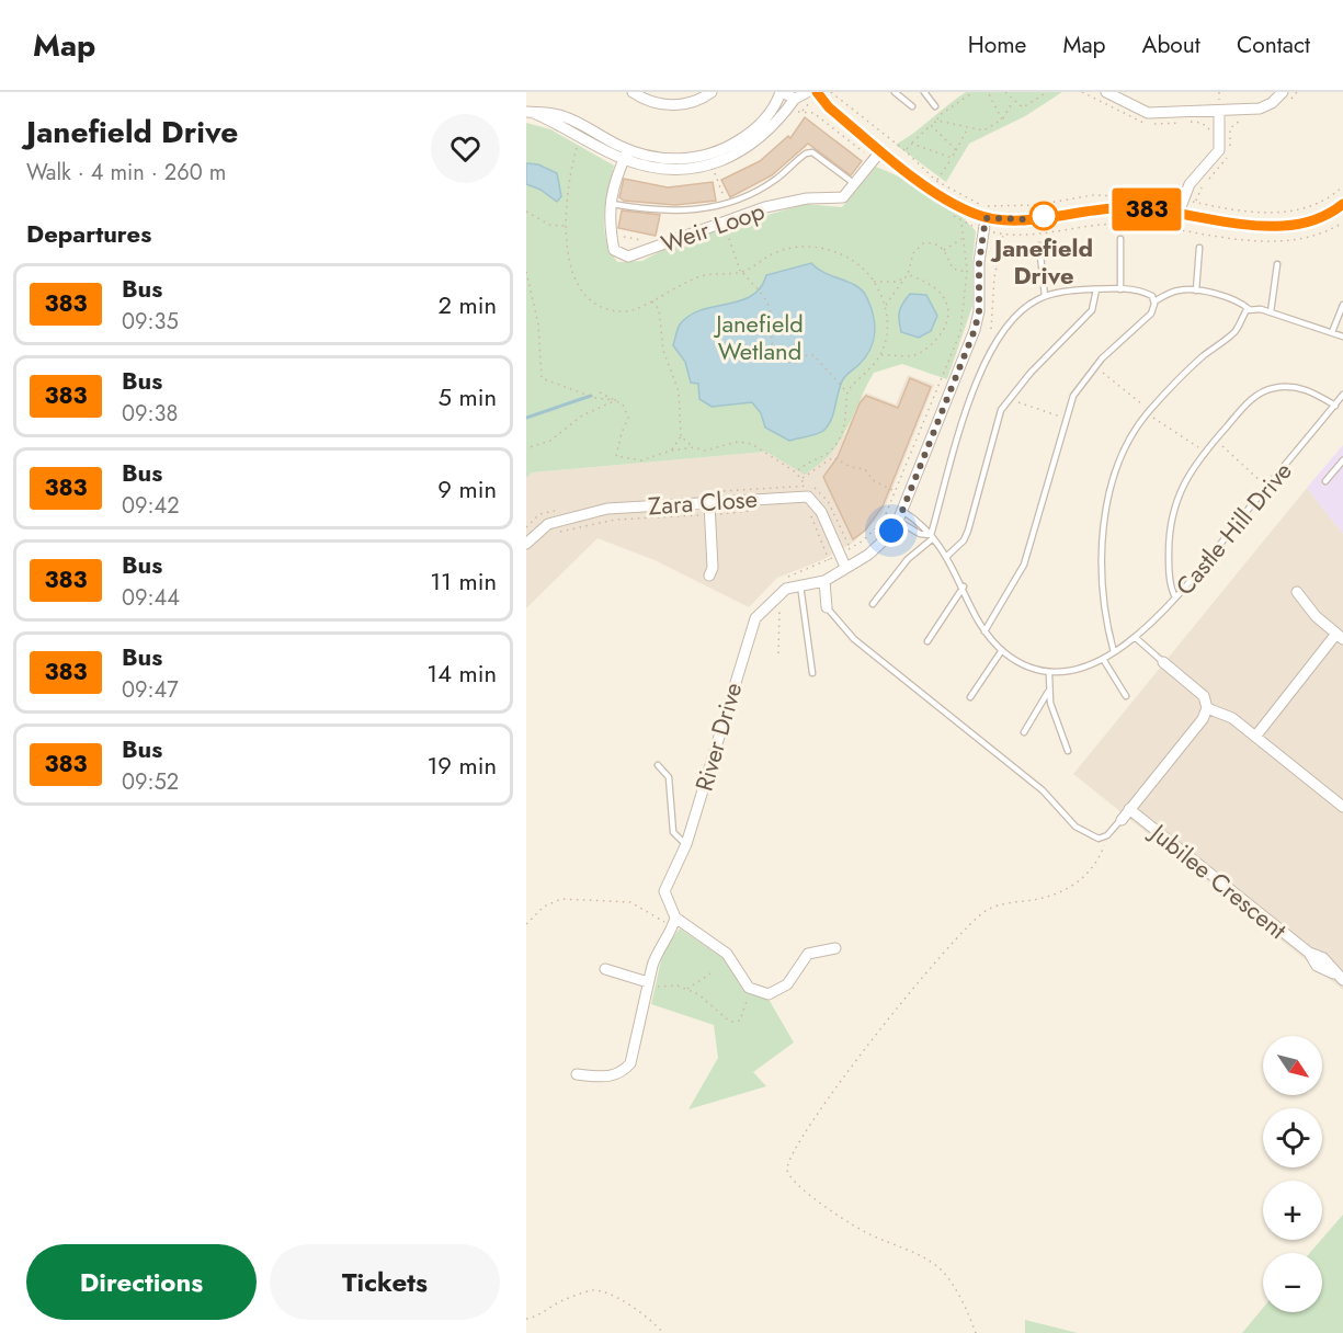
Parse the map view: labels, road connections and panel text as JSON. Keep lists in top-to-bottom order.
{
  "streets": {
    "street": [
      "Weir Loop",
      "Zara Close",
      "River Drive",
      "Jubilee Crescent"
    ],
    "lane": ["Castle Hill Drive"]
  },
  "parks": ["Janefield Wetland"],
  "places": ["Janefield Drive"],
  "lines": ["bus line 383"],
  "north": "bottom right",
  "page": {
    "header": "Map",
    "nav": [
      "Home",
      "Map",
      "About",
      "Contact"
    ],
    "heading": [
      ["Janefield Drive", "Walk · 4 min · 260 m"],
      "Departures"
    ],
    "on_map": "383",
    "list": [
      {
        "mark": "383",
        "name": "Bus",
        "note": "09:35",
        "value": "2 min"
      },
      {
        "mark": "383",
        "name": "Bus",
        "note": "09:38",
        "value": "5 min"
      },
      {
        "mark": "383",
        "name": "Bus",
        "note": "09:42",
        "value": "9 min"
      },
      {
        "mark": "383",
        "name": "Bus",
        "note": "09:44",
        "value": "11 min"
      },
      {
        "mark": "383",
        "name": "Bus",
        "note": "09:47",
        "value": "14 min"
      },
      {
        "mark": "383",
        "name": "Bus",
        "note": "09:52",
        "value": "19 min"
      }
    ],
    "map_buttons": ["+", "−"],
    "buttons": ["Directions", "Tickets"]
  }
}
